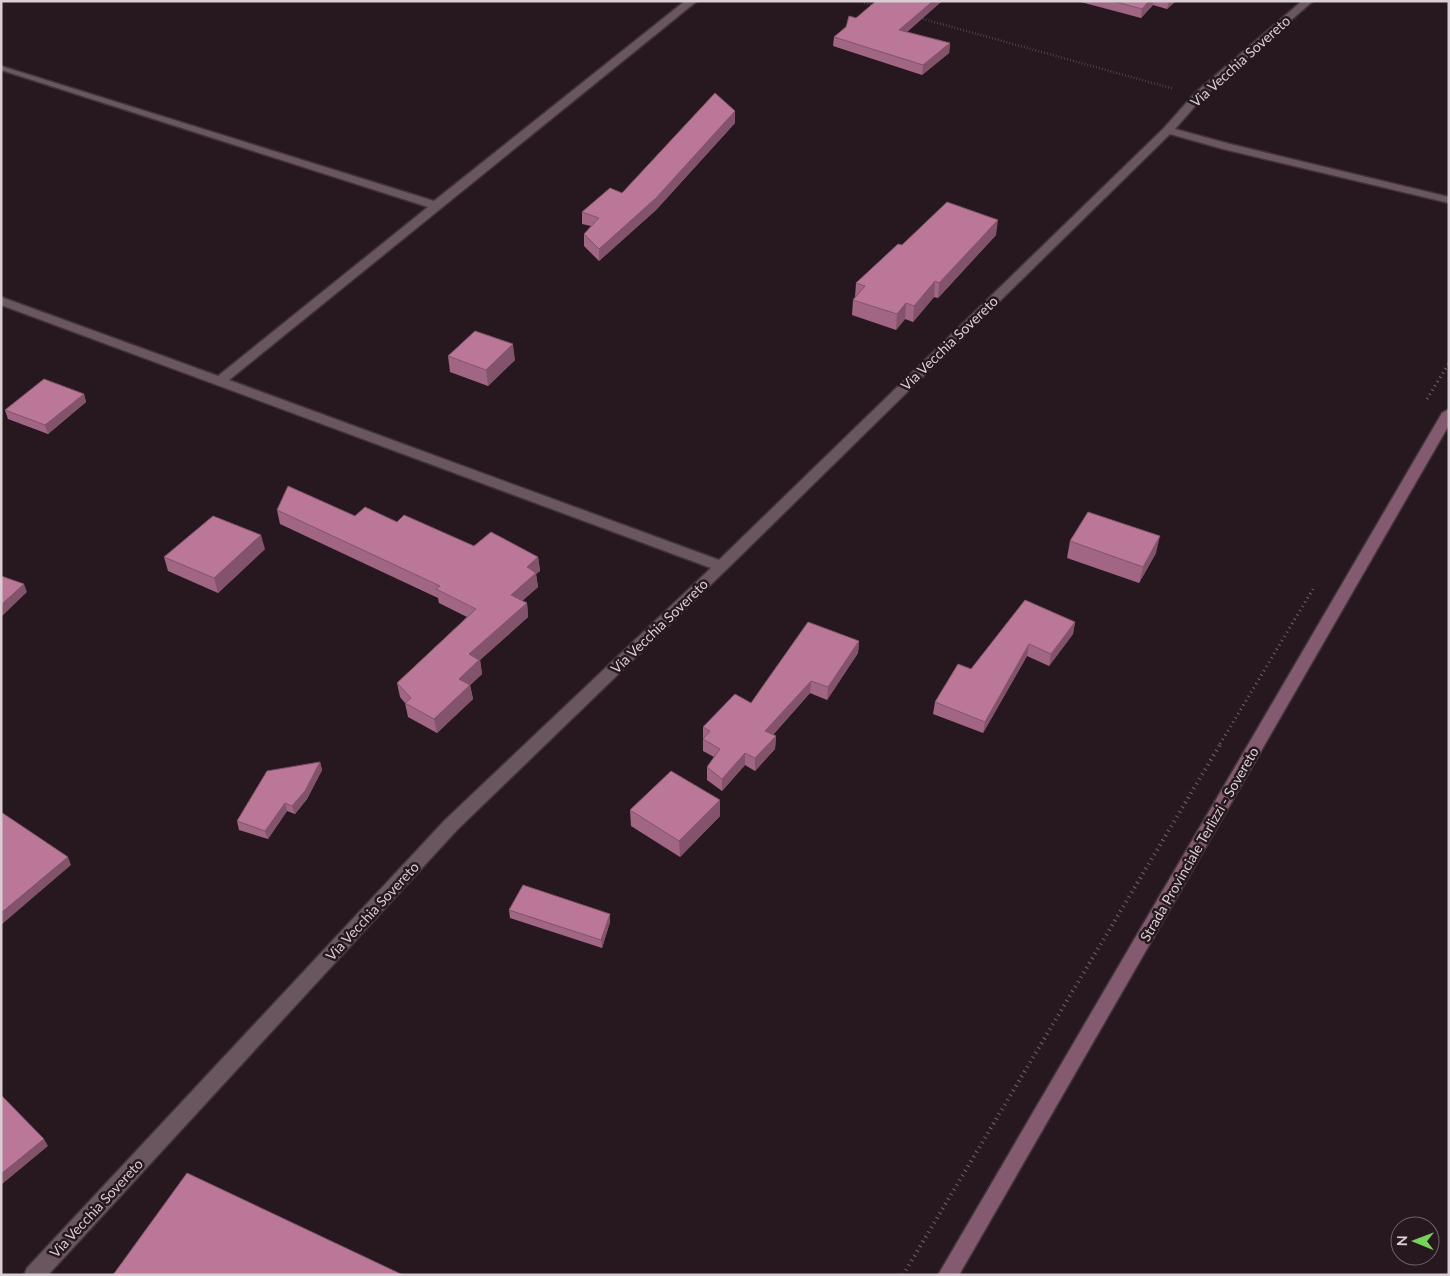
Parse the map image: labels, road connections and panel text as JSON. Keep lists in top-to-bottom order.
{
  "streets": {
    "main road": ["Strada Provinciale Terlizzi - Sovereto"],
    "street": ["Via Vecchia Sovereto"]
  },
  "north": "left"
}
